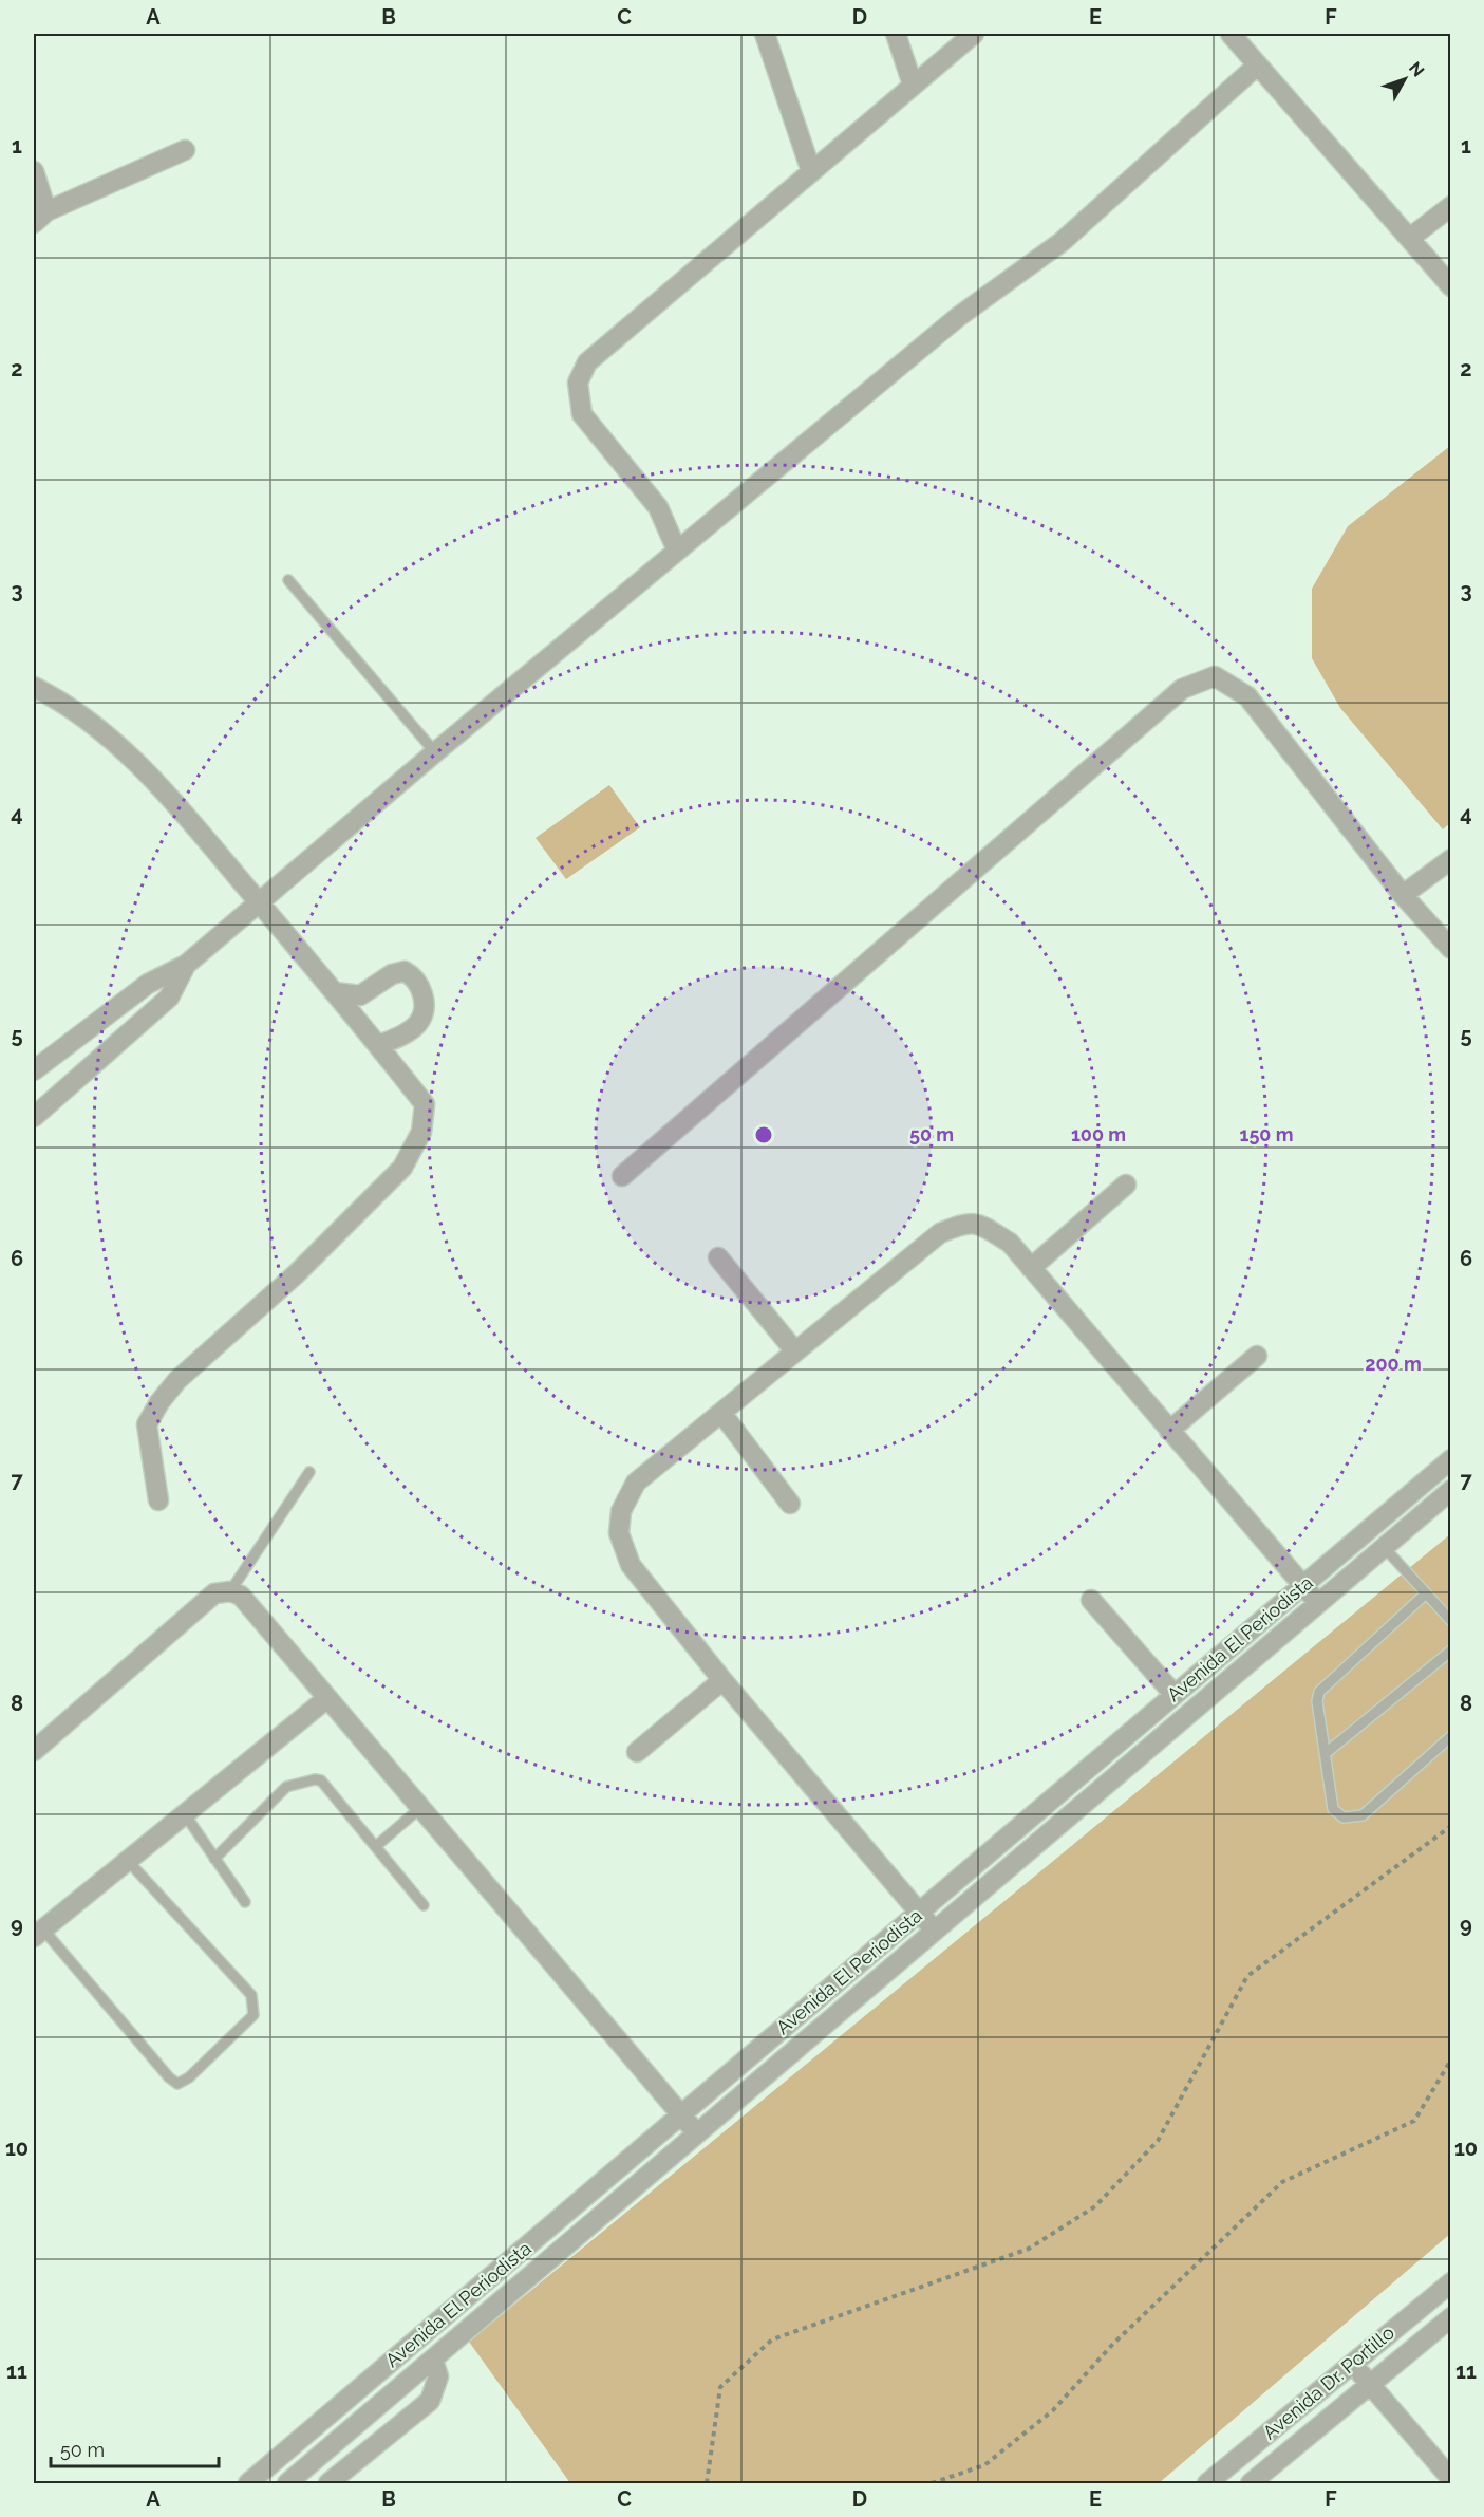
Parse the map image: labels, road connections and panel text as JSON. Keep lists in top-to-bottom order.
{
  "streets": {
    "street": ["Avenida El Periodista", "Avenida Dr. Portillo"]
  },
  "scale_bar": "50 m",
  "north": "top right",
  "grid": {
    "columns": [
      "A",
      "B",
      "C",
      "D",
      "E",
      "F"
    ],
    "rows": [
      "1",
      "2",
      "3",
      "4",
      "5",
      "6",
      "7",
      "8",
      "9",
      "10",
      "11"
    ]
  },
  "rings": [
    "50 m",
    "100 m",
    "150 m",
    "200 m"
  ]
}
